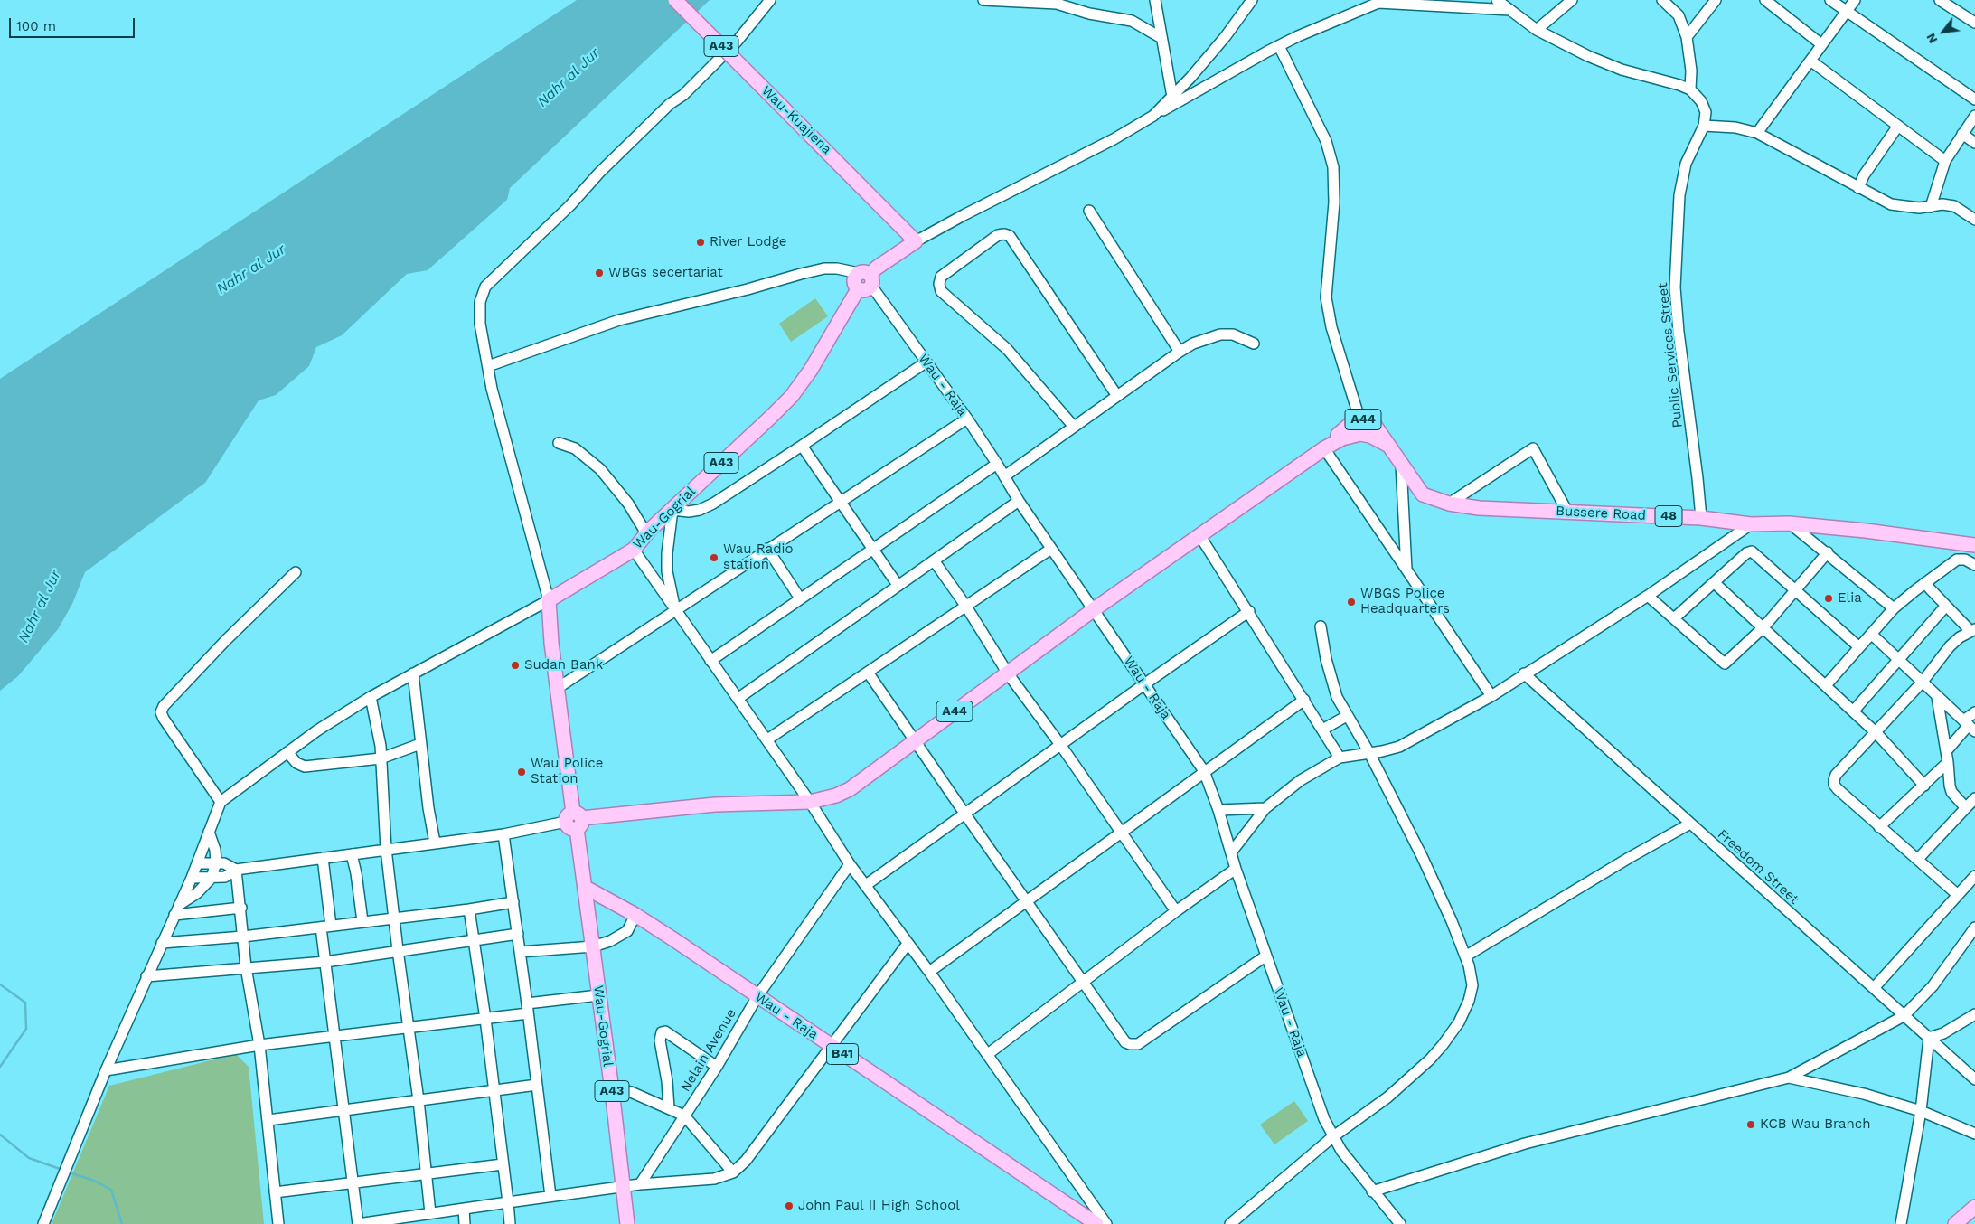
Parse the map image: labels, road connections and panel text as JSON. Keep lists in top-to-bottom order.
{
  "streets": {
    "main road": [
      "A43",
      "Wau-Kuajiena",
      "Wau - Raja",
      "A44",
      "Bussere Road",
      "48",
      "Wau-Gogrial",
      "B41"
    ],
    "street": ["Public Services Street", "Freedom Street", "Nelain Avenue"]
  },
  "crossings": [
    ["Wau-Kuajiena", "Wau-Gogrial"],
    ["Public Services Street", "Bussere Road"],
    ["Wau - Raja", "A44"],
    ["Wau - Raja", "Wau-Gogrial"],
    ["Wau - Raja", "Nelain Avenue"],
    ["A44", "Bussere Road"],
    ["A44", "Wau-Gogrial"]
  ],
  "water": ["Nahr al Jur"],
  "places": [
    "River Lodge",
    "WBGs secertariat",
    "Wau Radio station",
    "Elia",
    "WBGS Police Headquarters",
    "Sudan Bank",
    "Wau Police Station",
    "KCB Wau Branch",
    "John Paul II High School"
  ],
  "scale_bar": "100 m",
  "north": "bottom left"
}
